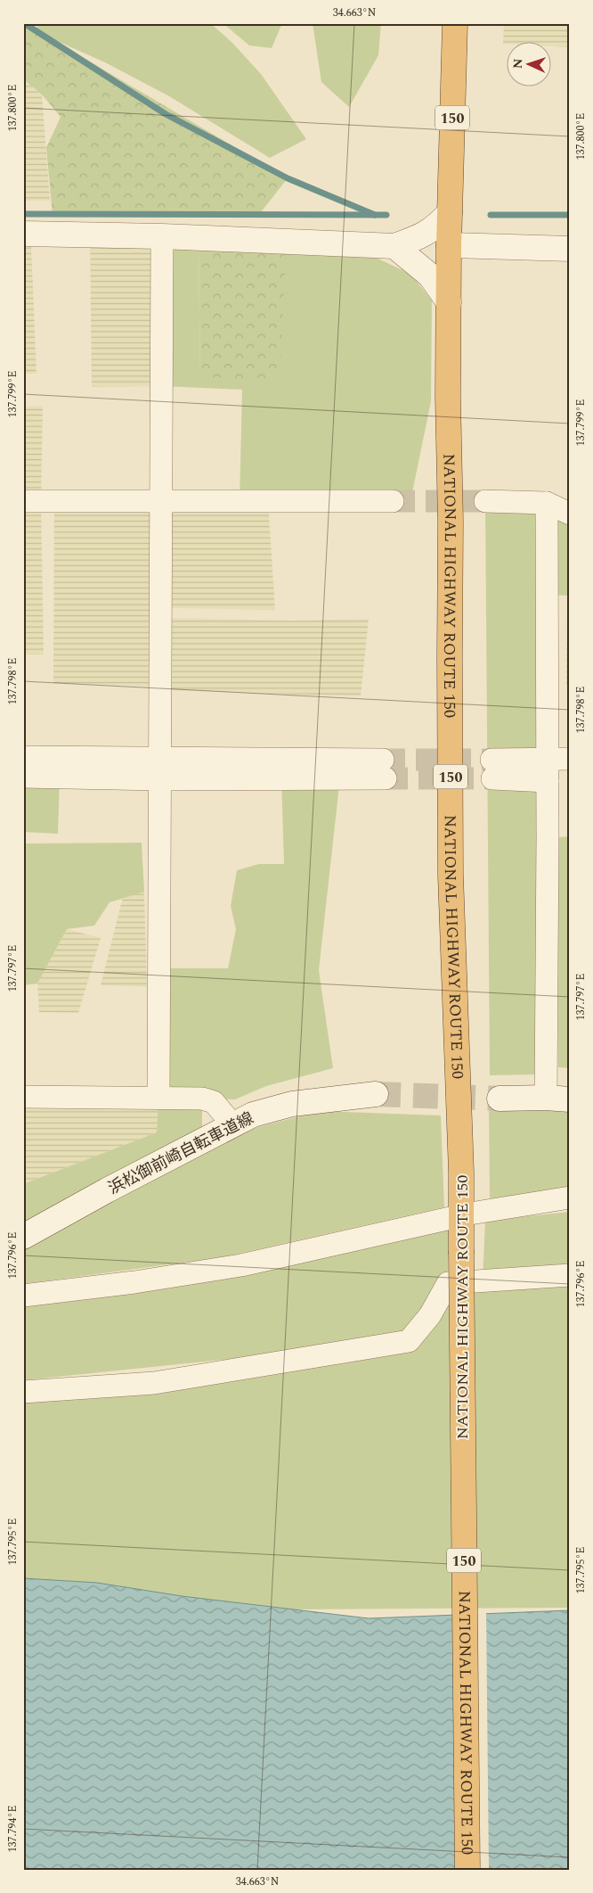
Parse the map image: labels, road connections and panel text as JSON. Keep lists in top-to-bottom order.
{
  "streets": {
    "highway": ["150", "NATIONAL HIGHWAY ROUTE 150"],
    "street": ["浜松御前崎自転車道線"]
  },
  "north": "left",
  "coordinates": [
    "34.663°N",
    "137.800°E",
    "137.799°E",
    "137.798°E",
    "137.797°E",
    "137.796°E",
    "137.795°E",
    "137.794°E"
  ]
}
